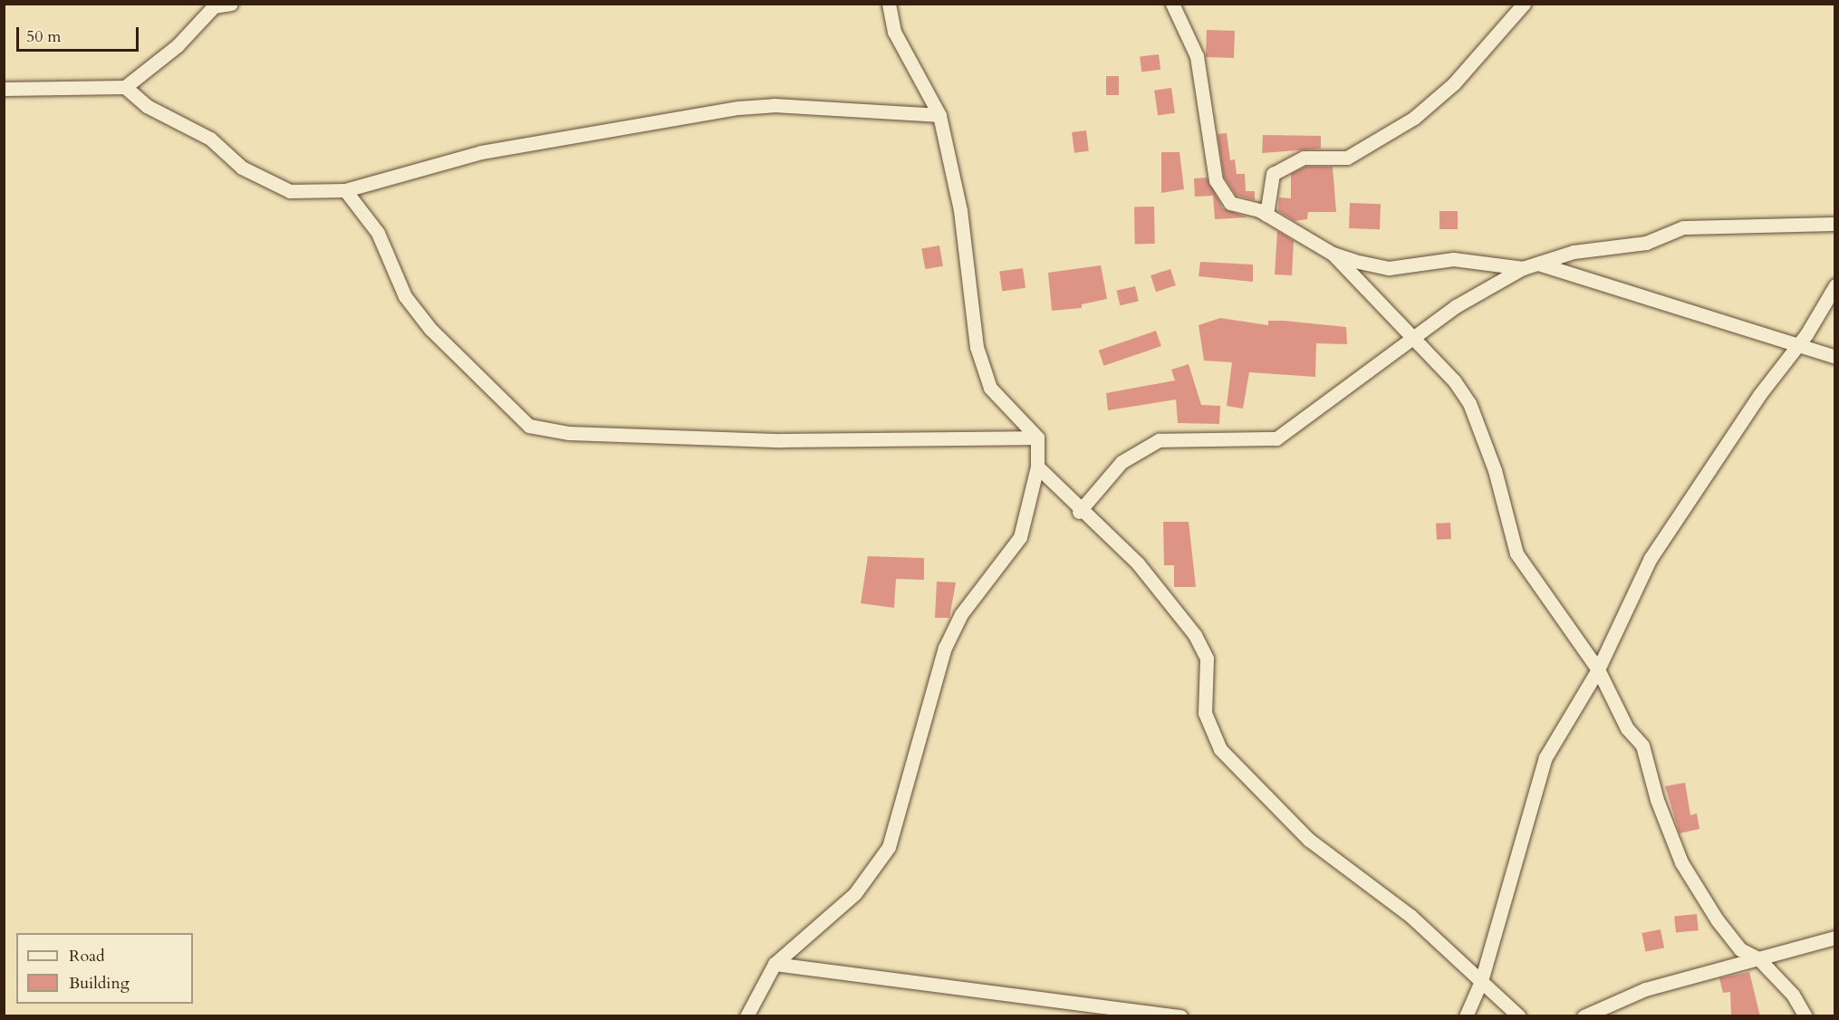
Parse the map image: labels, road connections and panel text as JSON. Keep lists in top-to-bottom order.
{
  "legend": ["Road", "Building"],
  "scale_bar": "50 m"
}
